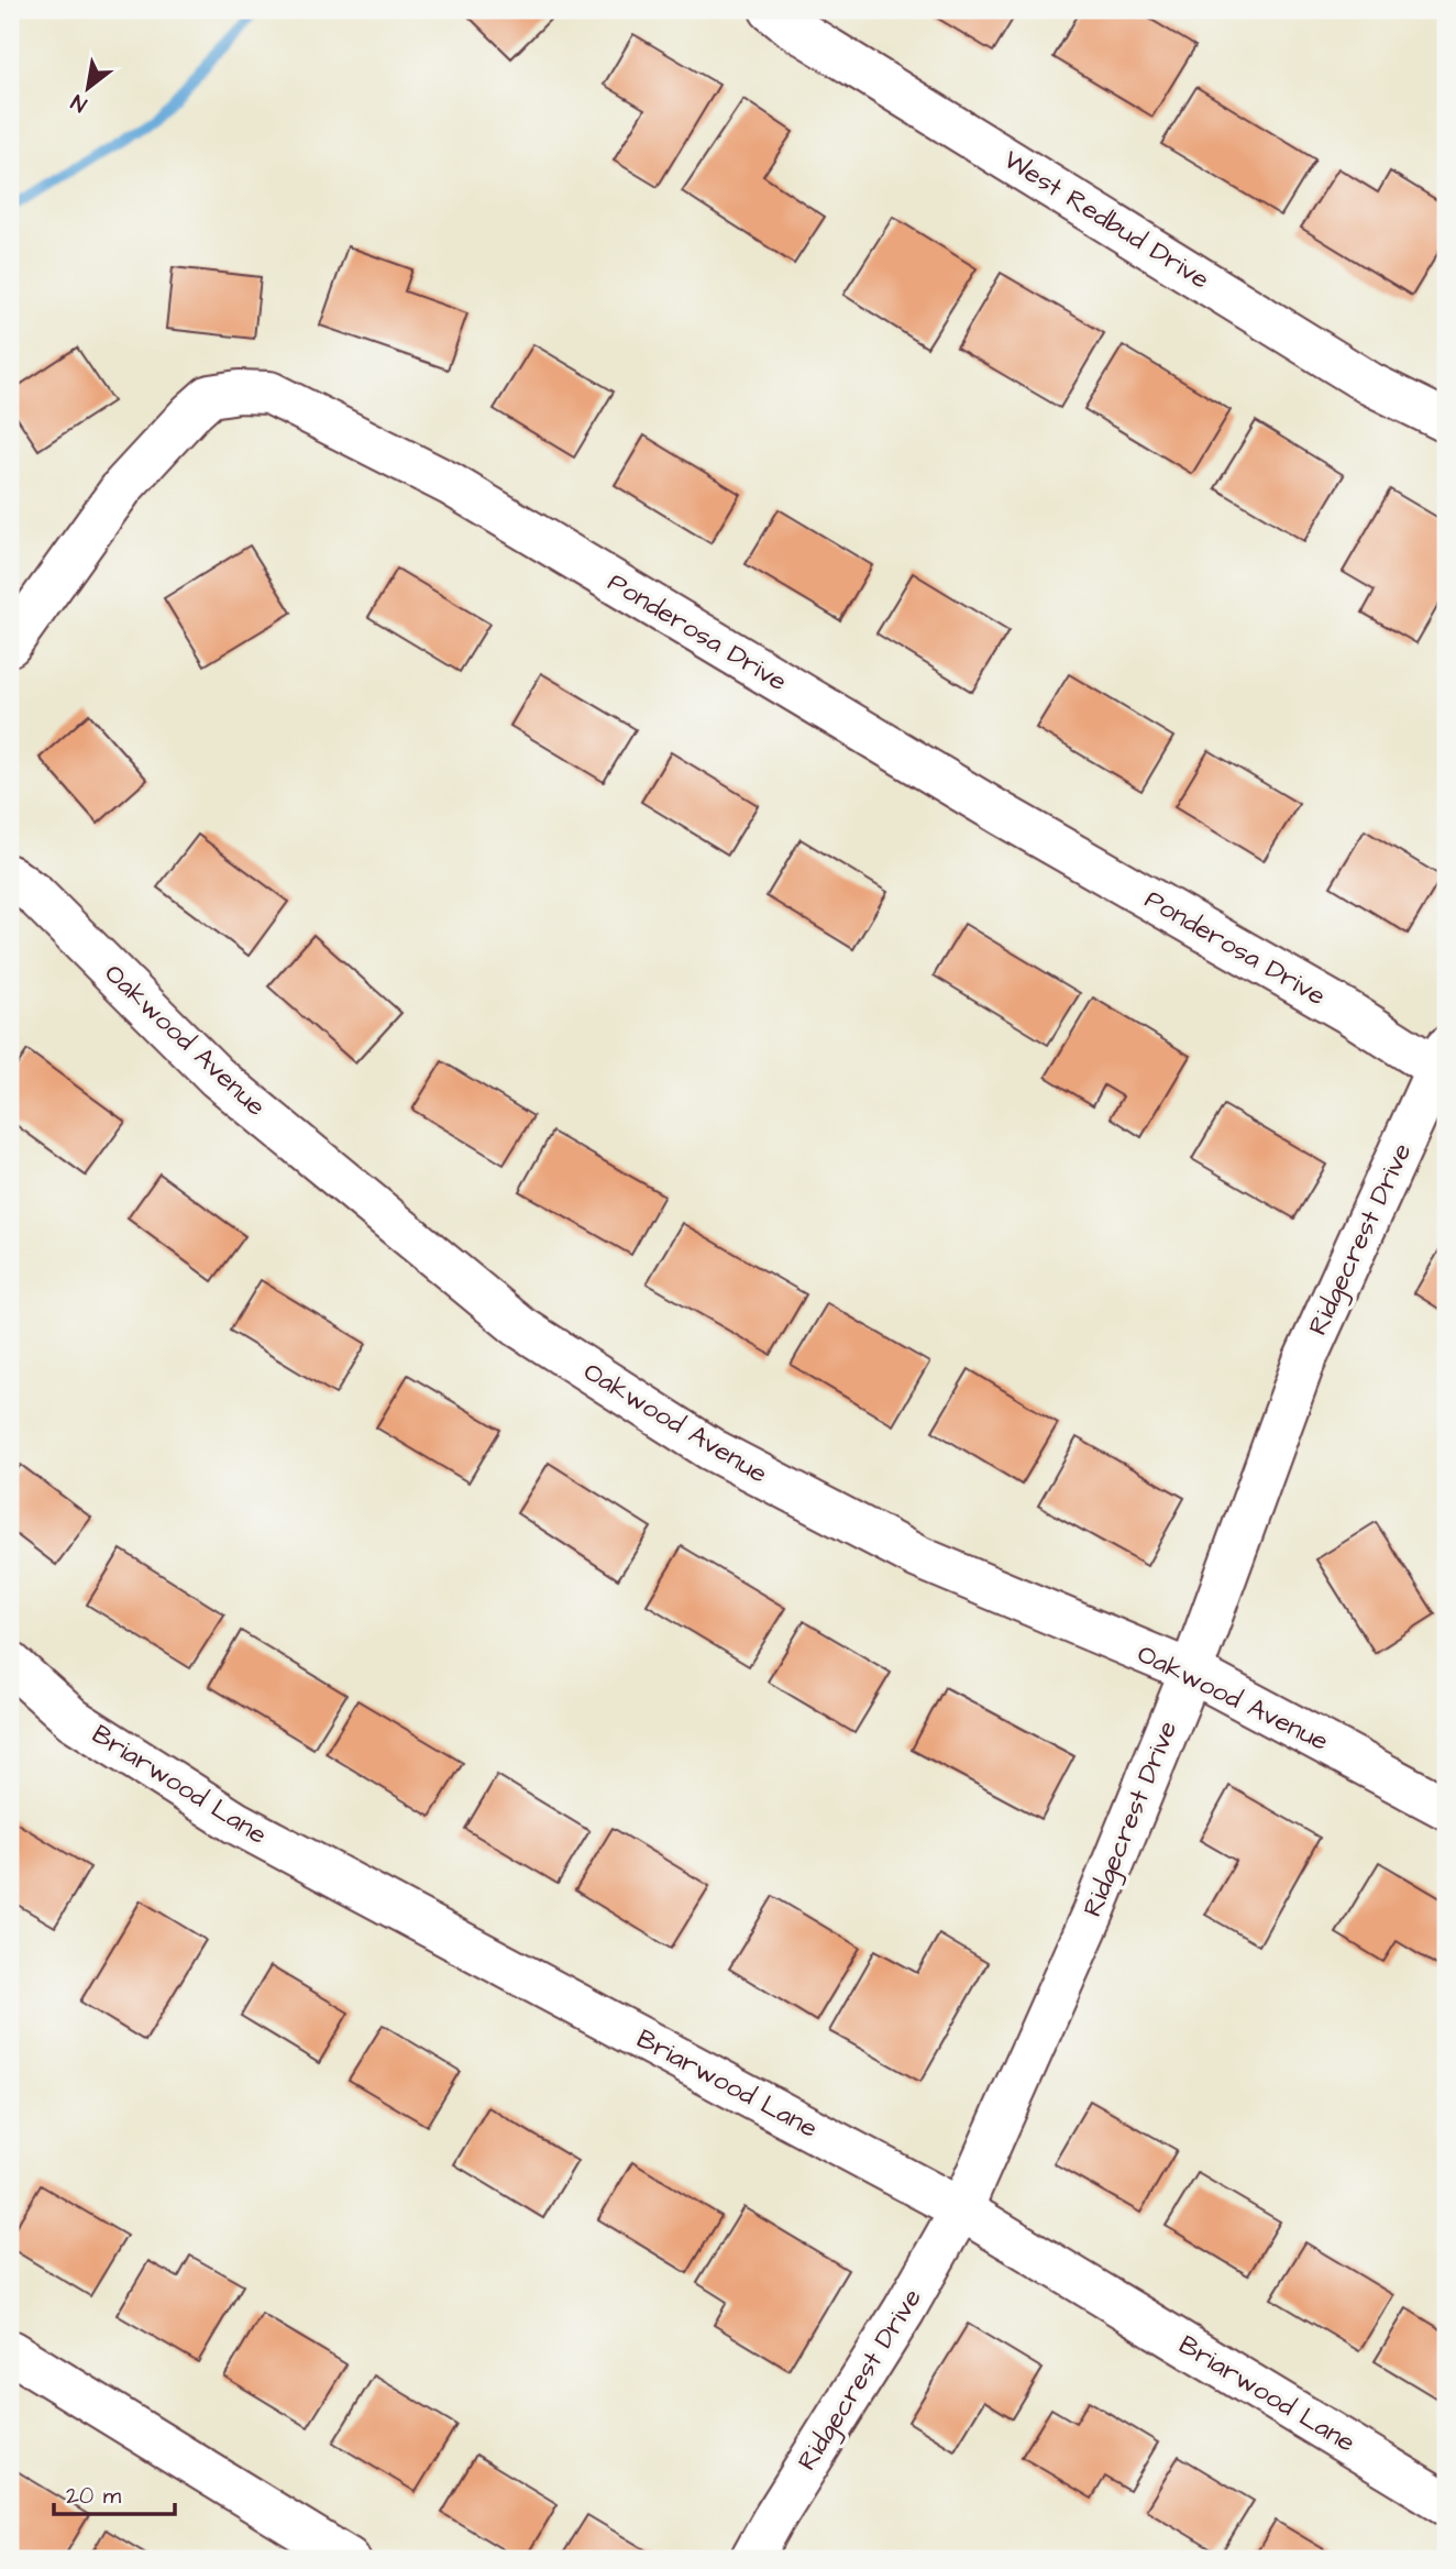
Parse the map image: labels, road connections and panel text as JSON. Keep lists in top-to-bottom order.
{
  "streets": {
    "street": [
      "West Redbud Drive",
      "Ponderosa Drive",
      "Oakwood Avenue",
      "Ridgecrest Drive",
      "Briarwood Lane"
    ]
  },
  "crossings": [
    ["Ponderosa Drive", "Ridgecrest Drive"],
    ["Oakwood Avenue", "Ridgecrest Drive"],
    ["Ridgecrest Drive", "Briarwood Lane"]
  ],
  "scale_bar": "20 m",
  "north": "bottom left"
}
